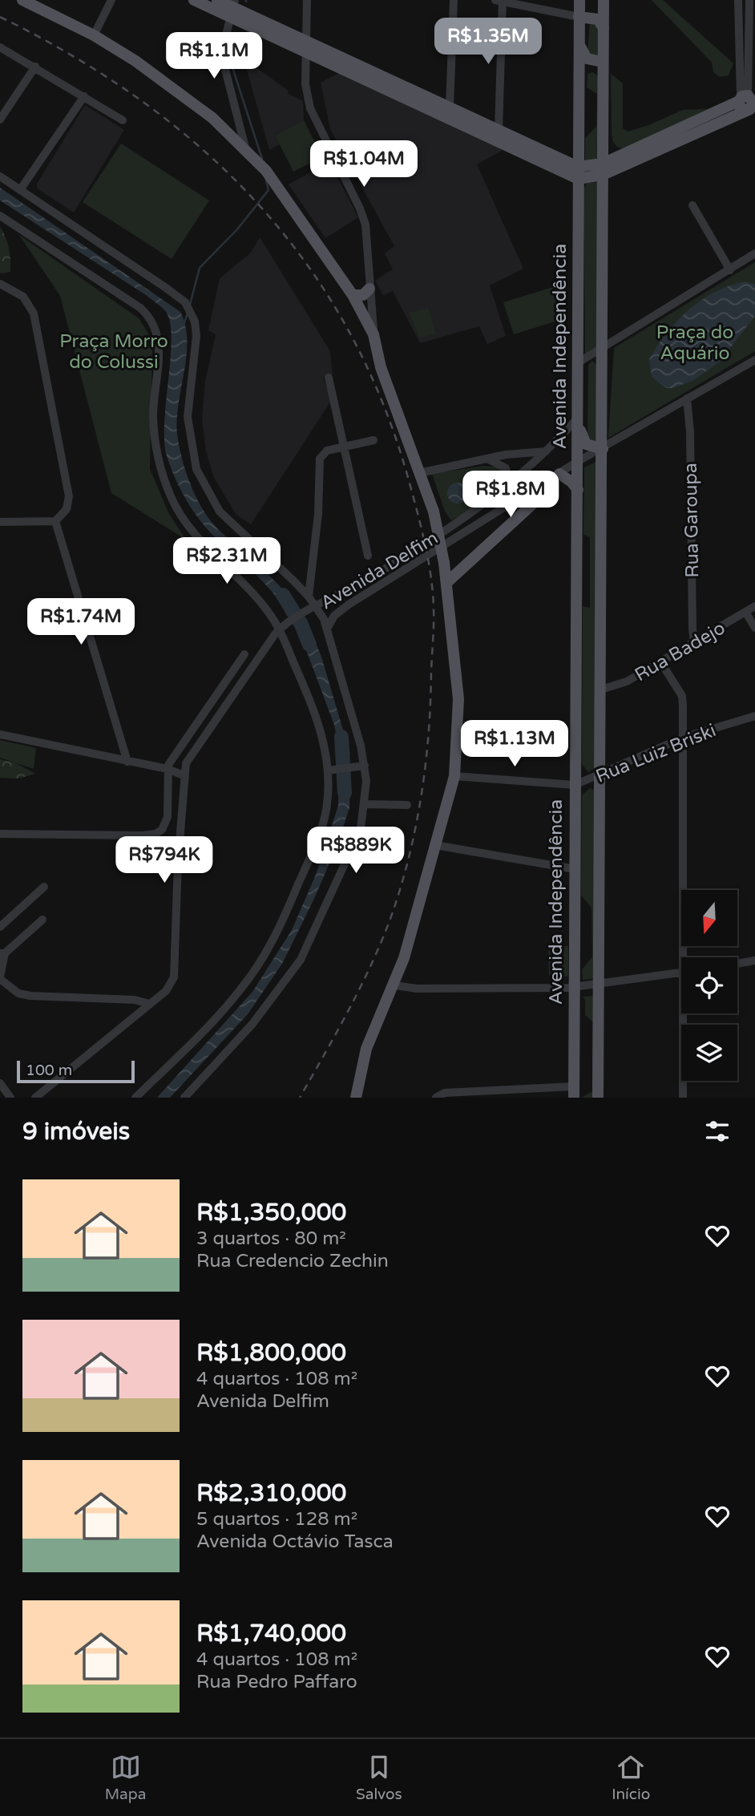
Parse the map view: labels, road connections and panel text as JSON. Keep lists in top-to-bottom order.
{
  "streets": {
    "main road": ["Avenida Independência"],
    "street": [
      "Rua Garoupa",
      "Avenida Delfim",
      "Rua Badejo",
      "Rua Luiz Briski"
    ]
  },
  "crossings": [
    ["Avenida Independência", "Avenida Delfim"],
    ["Avenida Independência", "Rua Luiz Briski"],
    ["Rua Garoupa", "Avenida Delfim"],
    ["Rua Garoupa", "Rua Badejo"]
  ],
  "parks": ["Praça do Aquário", "Praça Morro do Colussi"],
  "scale_bar": "100 m",
  "north": "bottom",
  "page": {
    "price": [
      "R$1.35M",
      "R$1.1M",
      "R$1.04M",
      "R$1.8M",
      "R$2.31M",
      "R$1.74M",
      "R$1.13M",
      "R$889K",
      "R$794K"
    ],
    "scale": "100 m",
    "heading": "9 imóveis",
    "list": [
      {
        "name": "R$1,350,000",
        "note": "3 quartos · 80 m² · Rua Credencio Zechin"
      },
      {
        "name": "R$1,800,000",
        "note": "4 quartos · 108 m² · Avenida Delfim"
      },
      {
        "name": "R$2,310,000",
        "note": "5 quartos · 128 m² · Avenida Octávio Tasca"
      },
      {
        "name": "R$1,740,000",
        "note": "4 quartos · 108 m² · Rua Pedro Paffaro"
      }
    ],
    "tabs": ["Mapa", "Salvos", "Início"]
  }
}
